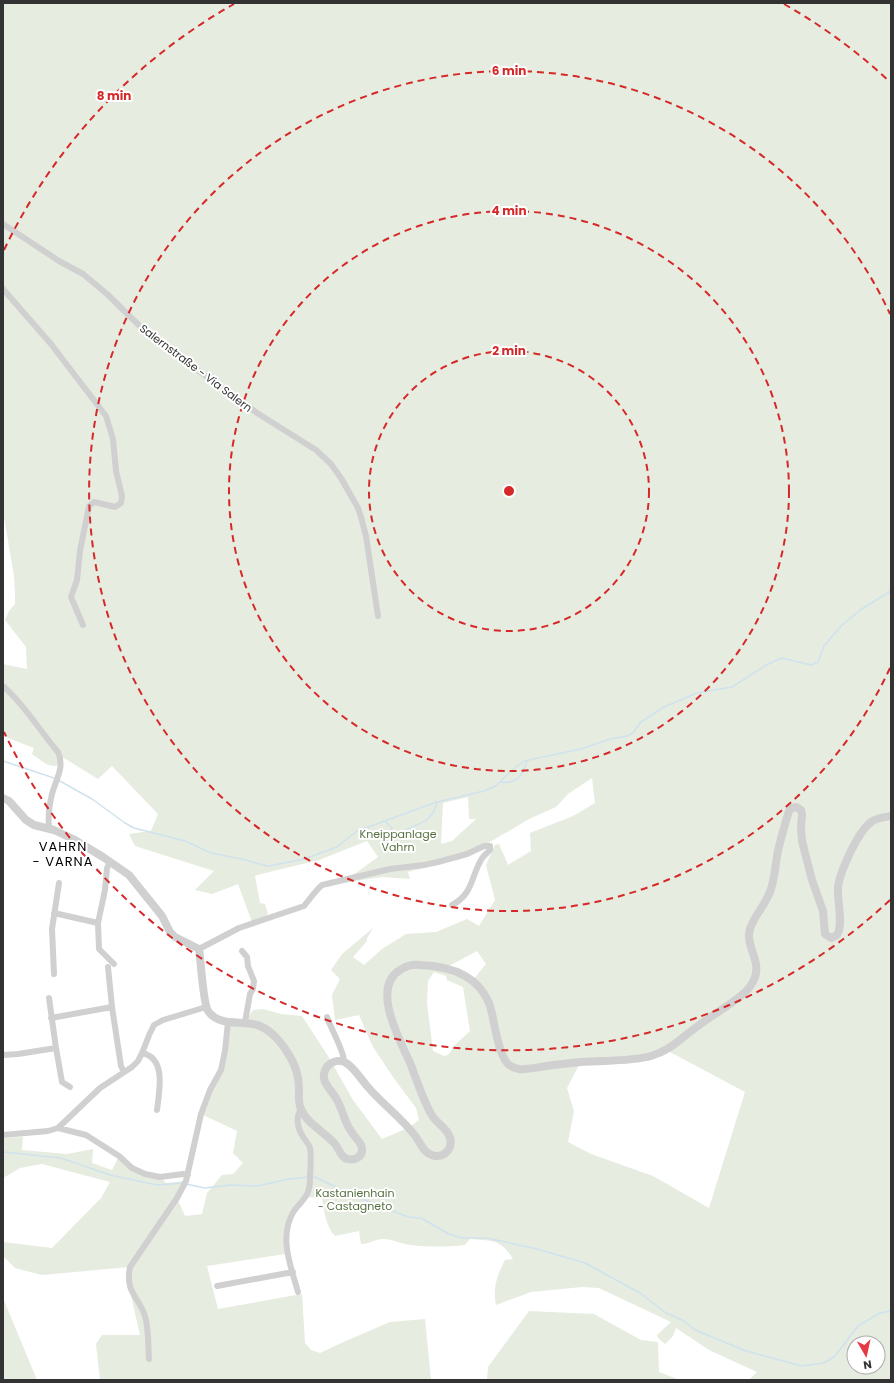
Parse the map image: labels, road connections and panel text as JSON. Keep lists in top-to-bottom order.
{
  "streets": {
    "street": ["Salernstraße - Via Salern"]
  },
  "districts": ["VAHRN - VARNA"],
  "parks": ["Kneippanlage Vahrn", "Kastanienhain - Castagneto"],
  "north": "bottom",
  "rings": [
    "6 min",
    "8 min",
    "4 min",
    "2 min"
  ]
}
